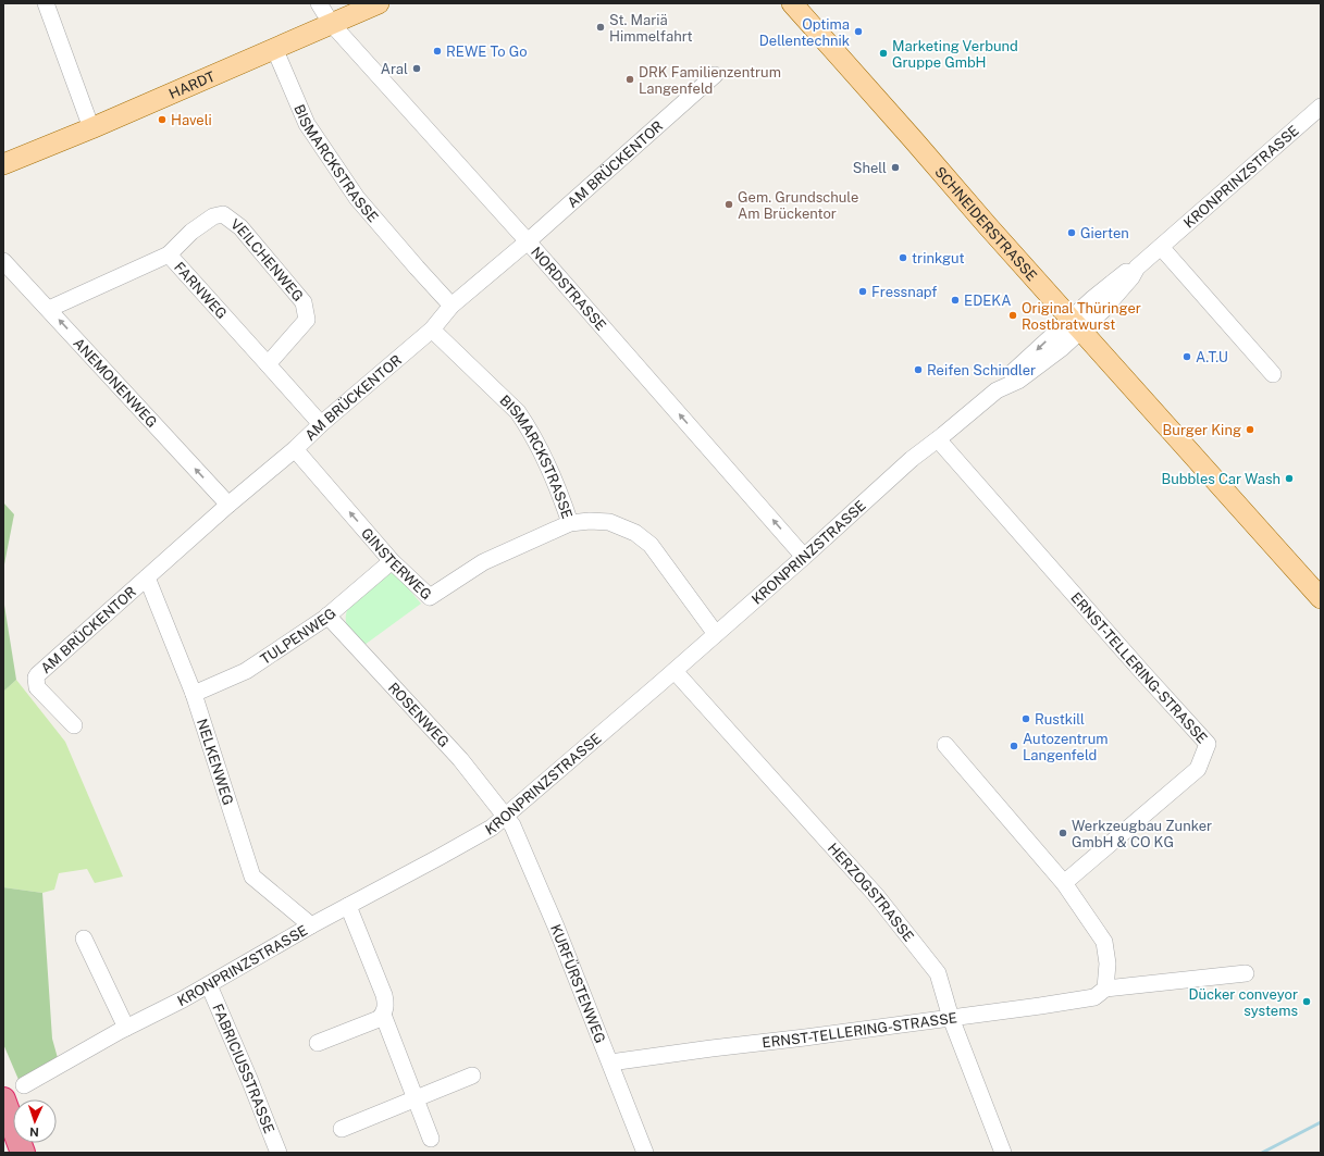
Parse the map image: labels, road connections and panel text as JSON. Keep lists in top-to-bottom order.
{
  "streets": {
    "main road": ["HARDT", "SCHNEIDERSTRASSE"],
    "street": [
      "BISMARCKSTRASSE",
      "AM BRÜCKENTOR",
      "KRONPRINZSTRASSE",
      "VEILCHENWEG",
      "NORDSTRASSE",
      "FARNWEG",
      "ANEMONENWEG",
      "GINSTERWEG",
      "TULPENWEG",
      "ERNST-TELLERING-STRASSE",
      "ROSENWEG",
      "NELKENWEG",
      "HERZOGSTRASSE",
      "KURFÜRSTENWEG",
      "FABRICIUSSTRASSE"
    ]
  },
  "crossings": [
    ["HARDT", "BISMARCKSTRASSE"],
    ["HARDT", "NORDSTRASSE"],
    ["BISMARCKSTRASSE", "AM BRÜCKENTOR"],
    ["BISMARCKSTRASSE", "KRONPRINZSTRASSE"],
    ["BISMARCKSTRASSE", "GINSTERWEG"],
    ["AM BRÜCKENTOR", "NORDSTRASSE"],
    ["AM BRÜCKENTOR", "FARNWEG"],
    ["AM BRÜCKENTOR", "ANEMONENWEG"],
    ["AM BRÜCKENTOR", "GINSTERWEG"],
    ["AM BRÜCKENTOR", "NELKENWEG"],
    ["KRONPRINZSTRASSE", "SCHNEIDERSTRASSE"],
    ["KRONPRINZSTRASSE", "NORDSTRASSE"],
    ["KRONPRINZSTRASSE", "ERNST-TELLERING-STRASSE"],
    ["KRONPRINZSTRASSE", "ROSENWEG"],
    ["KRONPRINZSTRASSE", "NELKENWEG"],
    ["KRONPRINZSTRASSE", "HERZOGSTRASSE"],
    ["KRONPRINZSTRASSE", "KURFÜRSTENWEG"],
    ["KRONPRINZSTRASSE", "FABRICIUSSTRASSE"],
    ["VEILCHENWEG", "FARNWEG"],
    ["FARNWEG", "ANEMONENWEG"],
    ["GINSTERWEG", "TULPENWEG"],
    ["TULPENWEG", "ROSENWEG"],
    ["TULPENWEG", "NELKENWEG"],
    ["ERNST-TELLERING-STRASSE", "HERZOGSTRASSE"],
    ["ERNST-TELLERING-STRASSE", "KURFÜRSTENWEG"],
    ["ROSENWEG", "KURFÜRSTENWEG"]
  ],
  "one_way": ["NORDSTRASSE", "ANEMONENWEG", "GINSTERWEG"],
  "places": [
    "St. Mariä Himmelfahrt",
    "Optima Dellentechnik",
    "REWE To Go",
    "Marketing Verbund Gruppe GmbH",
    "Aral",
    "DRK Familienzentrum Langenfeld",
    "Haveli",
    "Shell",
    "Gem. Grundschule Am Brückentor",
    "Gierten",
    "trinkgut",
    "Fressnapf",
    "EDEKA",
    "Original Thüringer Rostbratwurst",
    "A.T.U",
    "Reifen Schindler",
    "Burger King",
    "Bubbles Car Wash",
    "Rustkill",
    "Autozentrum Langenfeld",
    "Werkzeugbau Zunker GmbH & CO KG",
    "Dücker conveyor systems"
  ],
  "north": "bottom"
}
